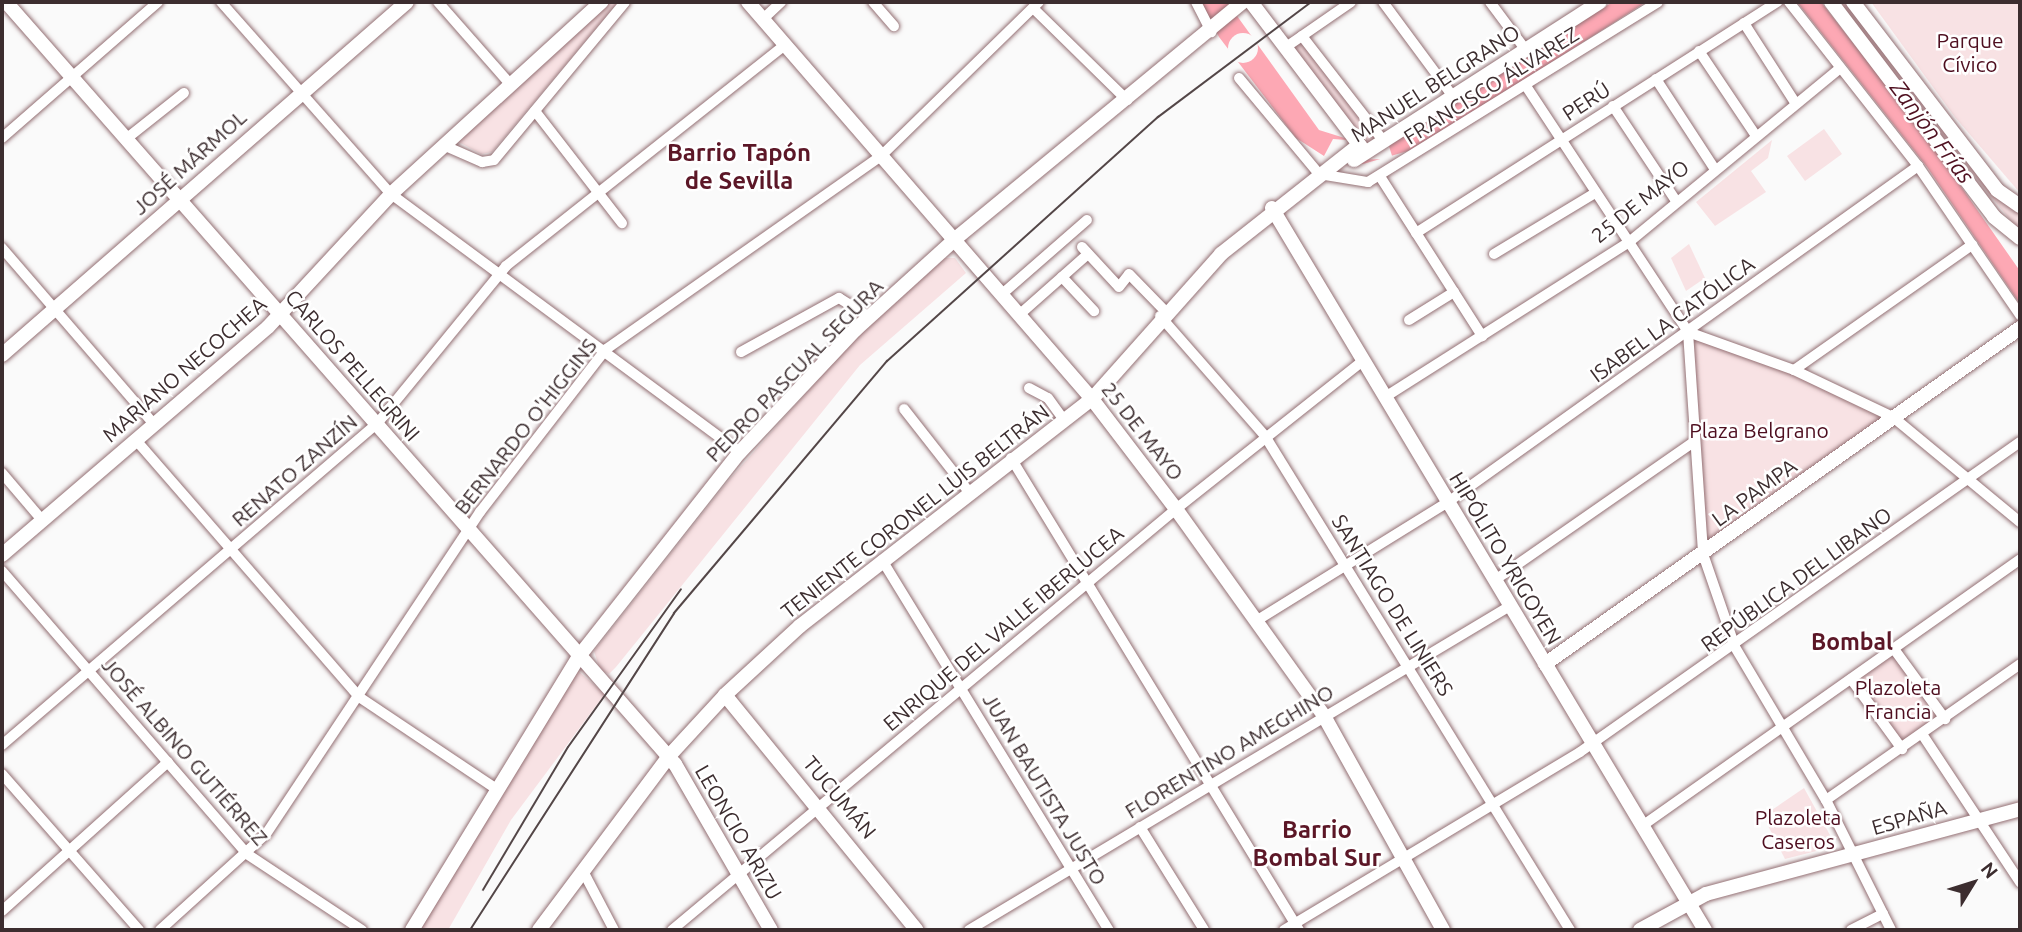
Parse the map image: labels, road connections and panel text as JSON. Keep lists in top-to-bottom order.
{
  "streets": {
    "street": [
      "MANUEL BELGRANO",
      "FRANCISCO ÁLVAREZ",
      "PERÚ",
      "JOSÉ MÁRMOL",
      "25 DE MAYO",
      "ISABEL LA CATÓLICA",
      "CARLOS PELLEGRINI",
      "MARIANO NECOCHEA",
      "PEDRO PASCUAL SEGURA",
      "BERNARDO O'HIGGINS",
      "RENATO ZANZÍN",
      "LA PAMPA",
      "TENIENTE CORONEL LUIS BELTRÁN",
      "HIPÓLITO YRIGOYEN",
      "REPÚBLICA DEL LIBANO",
      "SANTIAGO DE LINIERS",
      "ENRIQUE DEL VALLE IBERLUCEA",
      "JOSÉ ALBINO GUTIÉRREZ",
      "FLORENTINO AMEGHINO",
      "JUAN BAUTISTA JUSTO",
      "TUCUMÁN",
      "ESPAÑA",
      "LEONCIO ARIZU"
    ]
  },
  "crossings": [
    ["MANUEL BELGRANO", "TENIENTE CORONEL LUIS BELTRÁN"],
    ["MANUEL BELGRANO", "HIPÓLITO YRIGOYEN"],
    ["JOSÉ MÁRMOL", "CARLOS PELLEGRINI"],
    ["25 DE MAYO", "ISABEL LA CATÓLICA"],
    ["25 DE MAYO", "PEDRO PASCUAL SEGURA"],
    ["25 DE MAYO", "BERNARDO O'HIGGINS"],
    ["25 DE MAYO", "RENATO ZANZÍN"],
    ["25 DE MAYO", "TENIENTE CORONEL LUIS BELTRÁN"],
    ["25 DE MAYO", "HIPÓLITO YRIGOYEN"],
    ["25 DE MAYO", "REPÚBLICA DEL LIBANO"],
    ["25 DE MAYO", "ENRIQUE DEL VALLE IBERLUCEA"],
    ["25 DE MAYO", "FLORENTINO AMEGHINO"],
    ["ISABEL LA CATÓLICA", "HIPÓLITO YRIGOYEN"],
    ["ISABEL LA CATÓLICA", "SANTIAGO DE LINIERS"],
    ["CARLOS PELLEGRINI", "MARIANO NECOCHEA"],
    ["CARLOS PELLEGRINI", "PEDRO PASCUAL SEGURA"],
    ["CARLOS PELLEGRINI", "BERNARDO O'HIGGINS"],
    ["CARLOS PELLEGRINI", "RENATO ZANZÍN"],
    ["CARLOS PELLEGRINI", "TENIENTE CORONEL LUIS BELTRÁN"],
    ["CARLOS PELLEGRINI", "LEONCIO ARIZU"],
    ["BERNARDO O'HIGGINS", "JOSÉ ALBINO GUTIÉRREZ"],
    ["RENATO ZANZÍN", "JOSÉ ALBINO GUTIÉRREZ"],
    ["LA PAMPA", "HIPÓLITO YRIGOYEN"],
    ["TENIENTE CORONEL LUIS BELTRÁN", "HIPÓLITO YRIGOYEN"],
    ["TENIENTE CORONEL LUIS BELTRÁN", "SANTIAGO DE LINIERS"],
    ["TENIENTE CORONEL LUIS BELTRÁN", "JUAN BAUTISTA JUSTO"],
    ["TENIENTE CORONEL LUIS BELTRÁN", "TUCUMÁN"],
    ["TENIENTE CORONEL LUIS BELTRÁN", "LEONCIO ARIZU"],
    ["HIPÓLITO YRIGOYEN", "REPÚBLICA DEL LIBANO"],
    ["HIPÓLITO YRIGOYEN", "ENRIQUE DEL VALLE IBERLUCEA"],
    ["HIPÓLITO YRIGOYEN", "FLORENTINO AMEGHINO"],
    ["HIPÓLITO YRIGOYEN", "ESPAÑA"],
    ["REPÚBLICA DEL LIBANO", "SANTIAGO DE LINIERS"],
    ["SANTIAGO DE LINIERS", "ENRIQUE DEL VALLE IBERLUCEA"],
    ["SANTIAGO DE LINIERS", "FLORENTINO AMEGHINO"],
    ["ENRIQUE DEL VALLE IBERLUCEA", "JUAN BAUTISTA JUSTO"],
    ["ENRIQUE DEL VALLE IBERLUCEA", "TUCUMÁN"],
    ["ENRIQUE DEL VALLE IBERLUCEA", "LEONCIO ARIZU"],
    ["FLORENTINO AMEGHINO", "JUAN BAUTISTA JUSTO"]
  ],
  "districts": ["Barrio Tapón de Sevilla", "Bombal", "Barrio Bombal Sur"],
  "water": ["Zanjón Frías"],
  "parks": [
    "Parque Cívico",
    "Plaza Belgrano",
    "Plazoleta Francia",
    "Plazoleta Caseros"
  ],
  "north": "top right"
}
